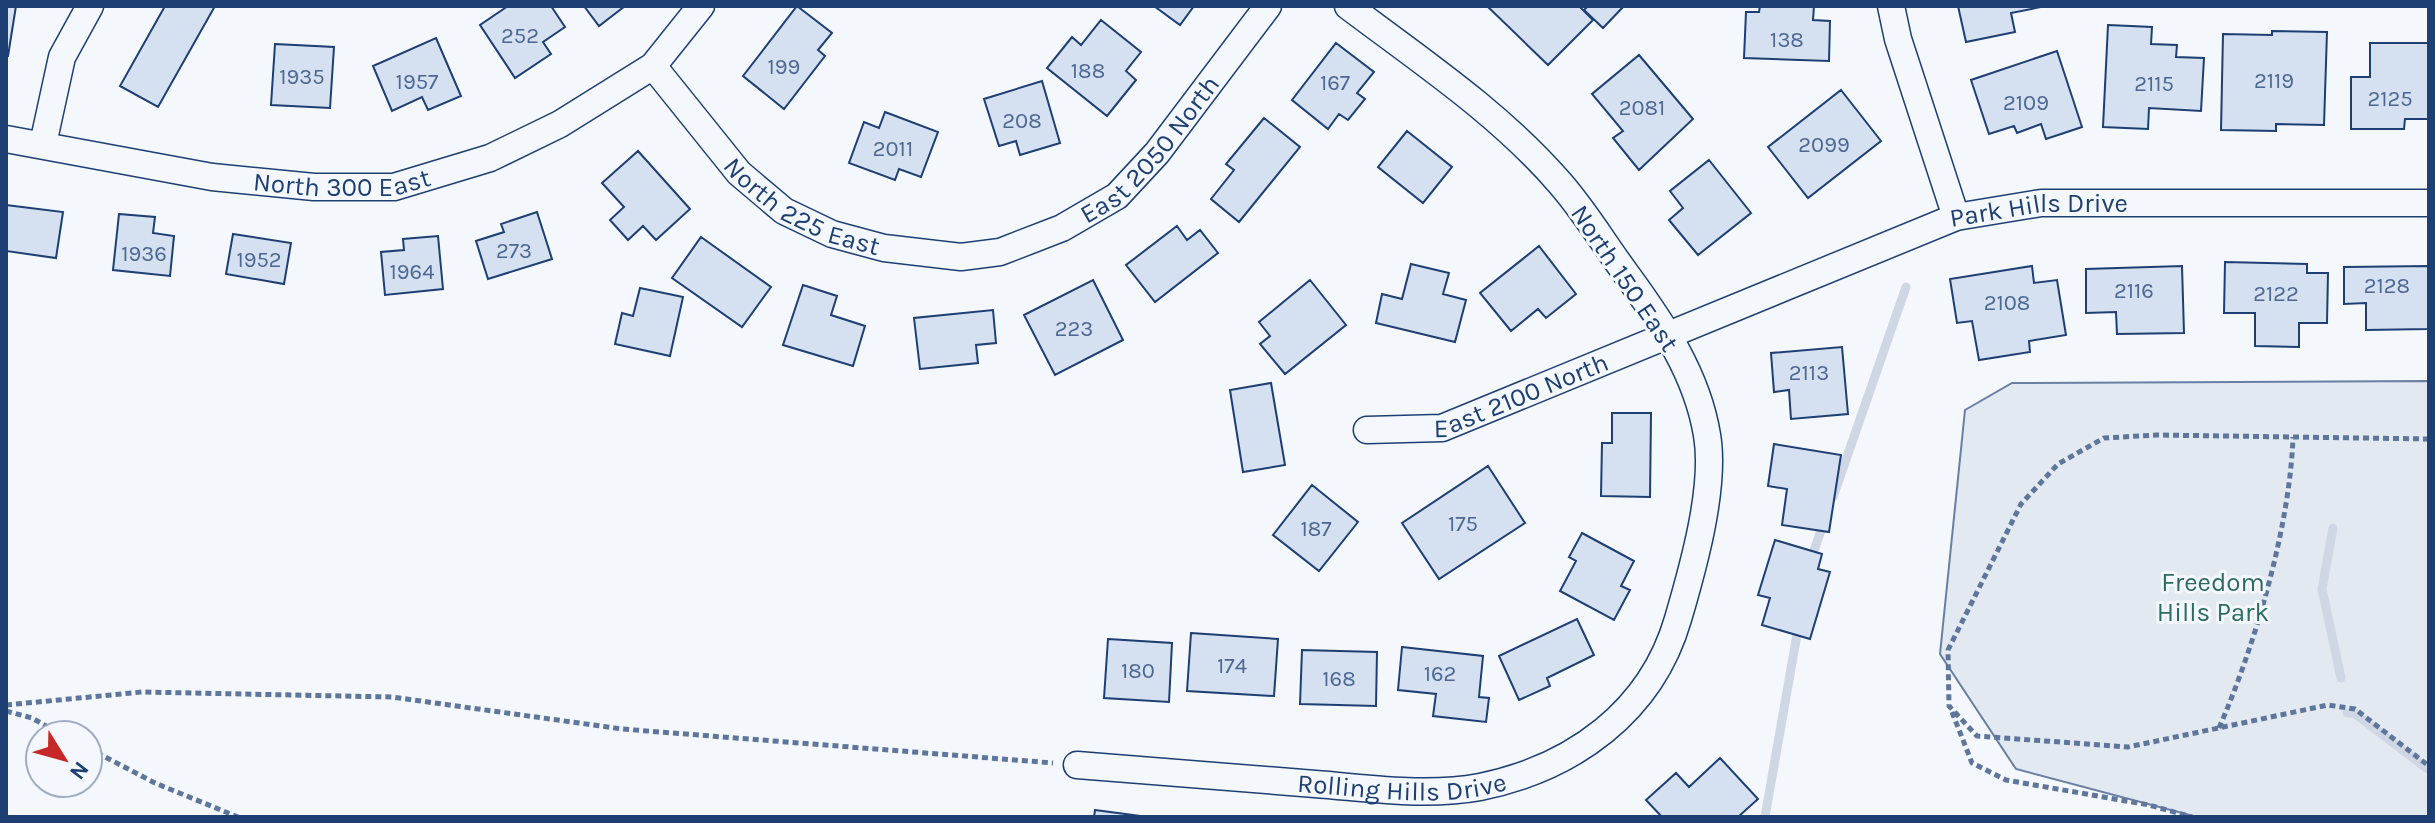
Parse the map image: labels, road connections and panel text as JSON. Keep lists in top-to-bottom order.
{
  "streets": {
    "street": [
      "East 2050 North",
      "North 300 East",
      "North 225 East",
      "Park Hills Drive",
      "North 150 East",
      "East 2100 North",
      "Rolling Hills Drive"
    ]
  },
  "crossings": [
    ["East 2050 North", "North 225 East"],
    ["North 300 East", "North 225 East"],
    ["Park Hills Drive", "North 150 East"],
    ["Park Hills Drive", "East 2100 North"],
    ["North 150 East", "East 2100 North"],
    ["North 150 East", "Rolling Hills Drive"]
  ],
  "parks": ["Freedom Hills Park"],
  "house_numbers": [
    "252",
    "138",
    "199",
    "188",
    "1935",
    "2119",
    "1957",
    "167",
    "2115",
    "2125",
    "2109",
    "2081",
    "208",
    "2099",
    "2011",
    "273",
    "1936",
    "1952",
    "1964",
    "2128",
    "2116",
    "2122",
    "2108",
    "223",
    "2113",
    "175",
    "187",
    "174",
    "180",
    "162",
    "168"
  ],
  "north": "bottom right"
}
